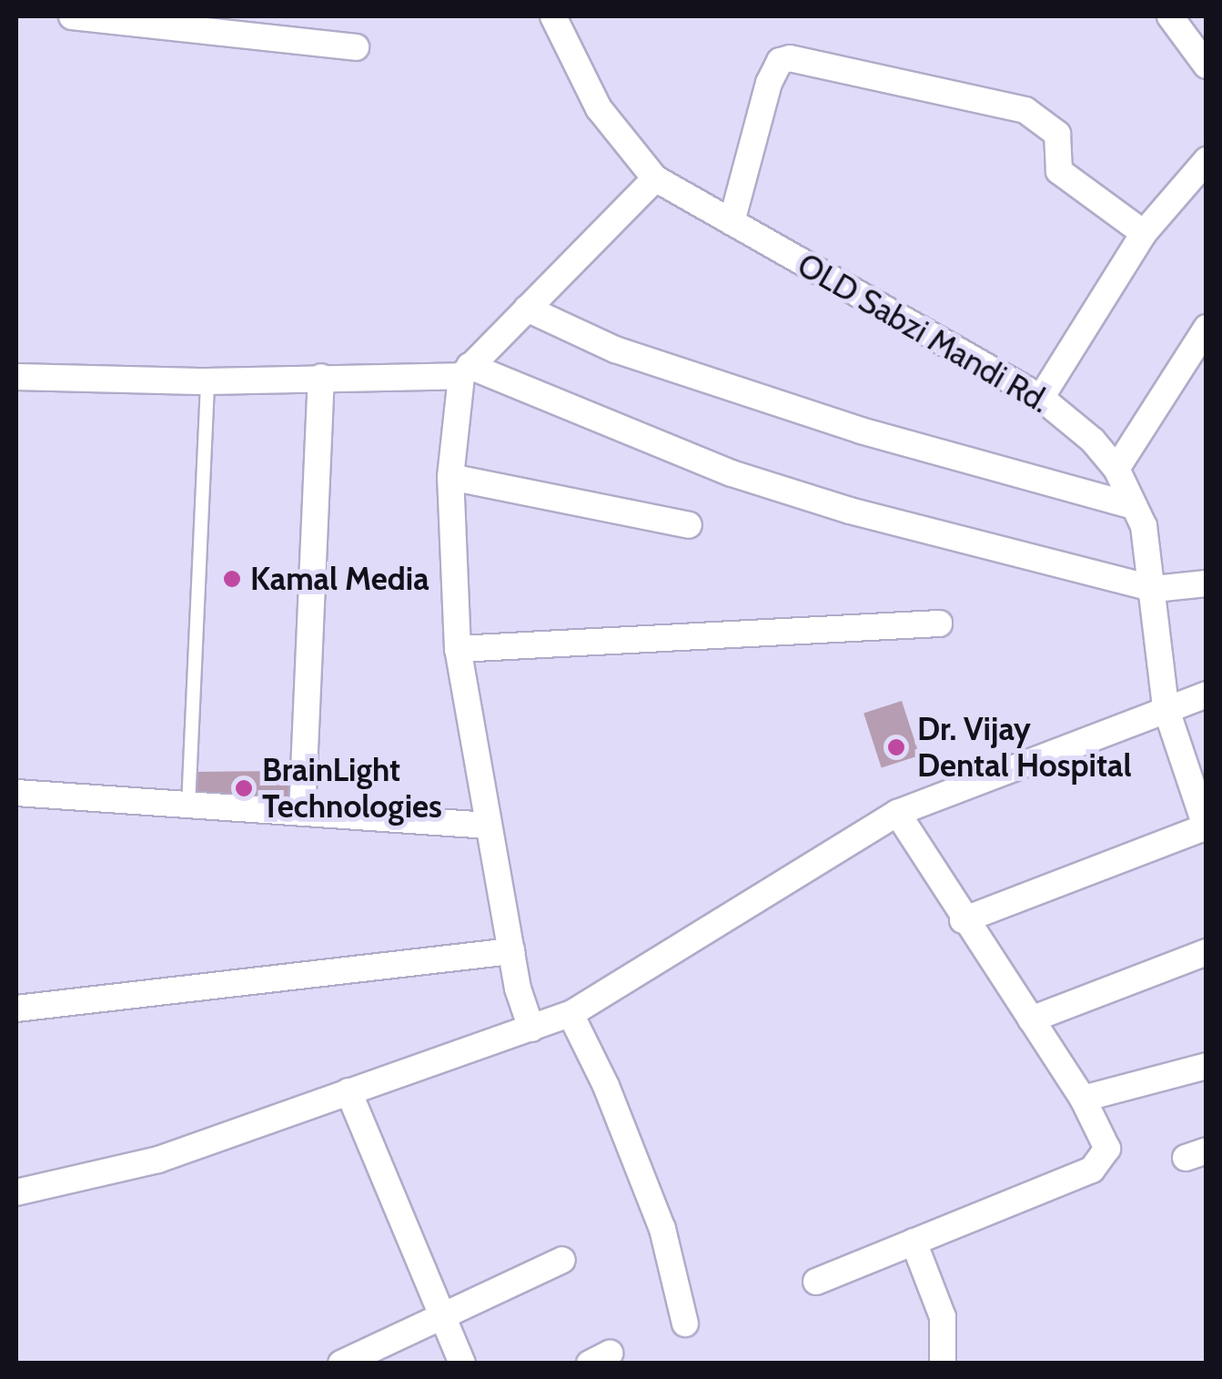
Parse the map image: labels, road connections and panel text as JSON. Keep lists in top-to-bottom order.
{
  "streets": {
    "street": ["OLD Sabzi Mandi Rd."]
  },
  "places": ["Kamal Media", "Dr. Vijay Dental Hospital", "BrainLight Technologies"]
}
